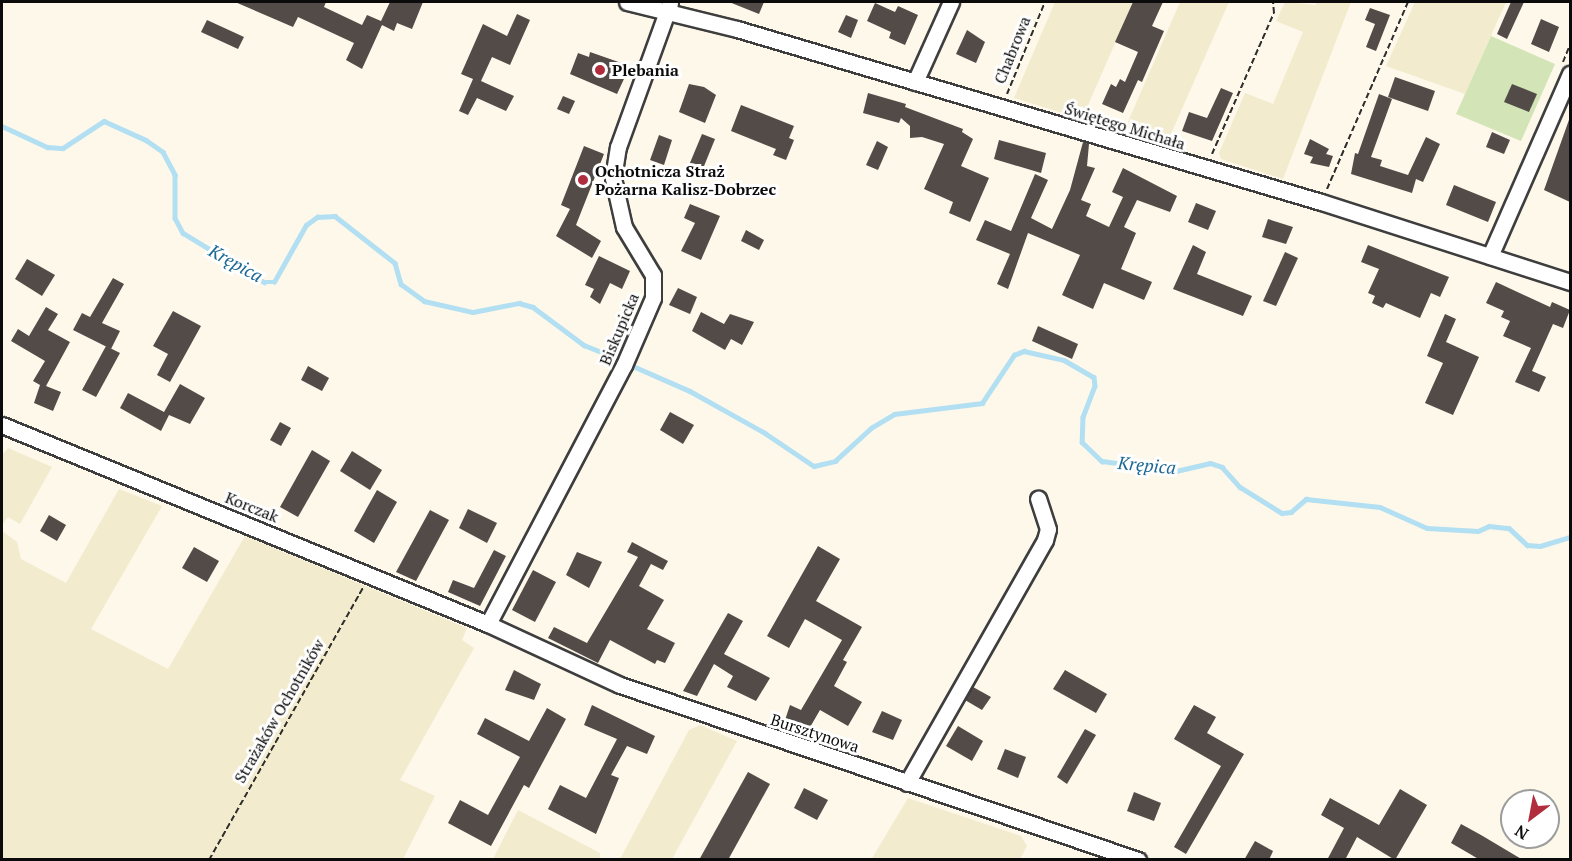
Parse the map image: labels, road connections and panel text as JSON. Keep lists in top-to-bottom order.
{
  "streets": {
    "street": [
      "Świętego Michała",
      "Biskupicka",
      "Korczak",
      "Bursztynowa"
    ],
    "path": ["Chabrowa", "Strażaków Ochotników"]
  },
  "crossings": [
    ["Chabrowa", "Świętego Michała"],
    ["Świętego Michała", "Biskupicka"],
    ["Biskupicka", "Korczak"],
    ["Biskupicka", "Bursztynowa"],
    ["Korczak", "Strażaków Ochotników"],
    ["Korczak", "Bursztynowa"]
  ],
  "water": ["Krępica"],
  "places": ["Plebania", "Ochotnicza Straż Pożarna Kalisz-Dobrzec"],
  "north": "bottom left"
}
